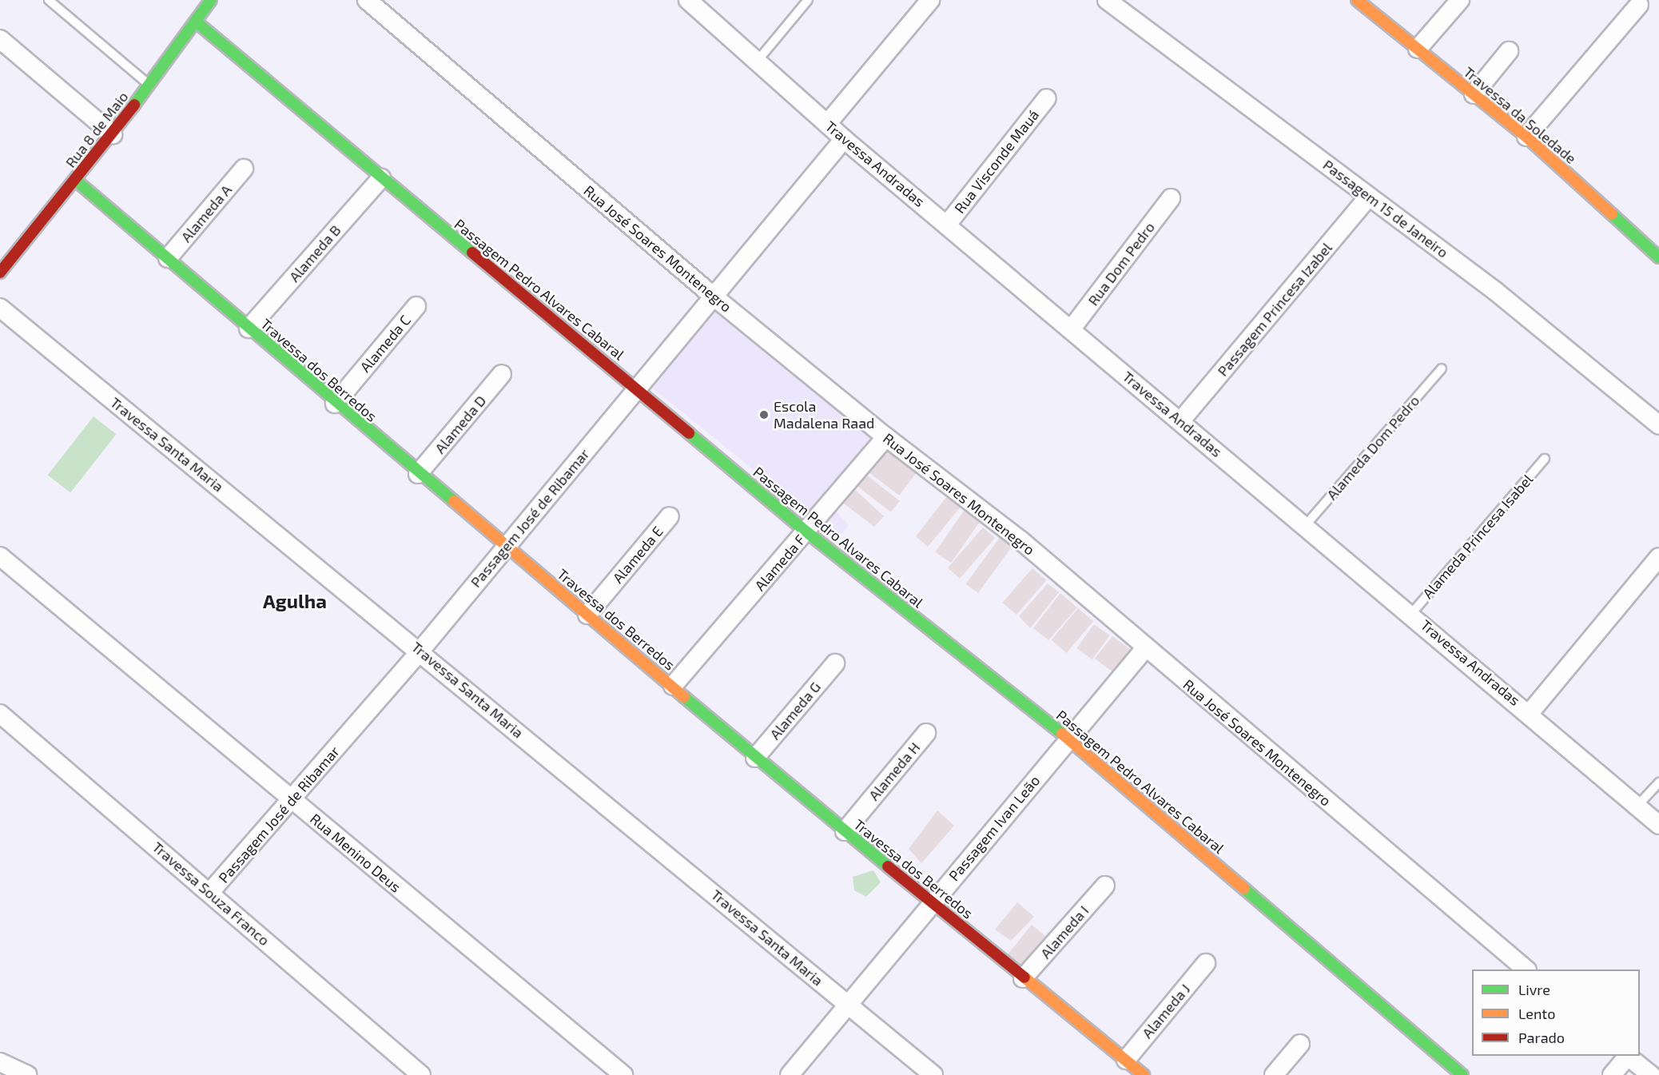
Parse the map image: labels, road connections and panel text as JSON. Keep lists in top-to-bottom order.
{
  "streets": {
    "street": [
      "Travessa da Soledade",
      "Rua 8 de Maio",
      "Rua Visconde Mauá",
      "Travessa Andradas",
      "Passagem 15 de Janeiro",
      "Alameda A",
      "Rua José Soares Montenegro",
      "Alameda B",
      "Rua Dom Pedro",
      "Passagem Pedro Alvares Cabaral",
      "Passagem Princesa Izabel",
      "Alameda C",
      "Travessa dos Berredos",
      "Alameda D",
      "Travessa Santa Maria",
      "Passagem José de Ribamar",
      "Alameda E",
      "Alameda F",
      "Alameda G",
      "Alameda H",
      "Passagem Ivan Leão",
      "Rua Menino Deus",
      "Travessa Souza Franco",
      "Alameda I",
      "Alameda J"
    ],
    "lane": ["Alameda Dom Pedro", "Alameda Princesa Isabel"]
  },
  "crossings": [
    ["Rua 8 de Maio", "Passagem Pedro Alvares Cabaral"],
    ["Rua 8 de Maio", "Travessa dos Berredos"],
    ["Rua Visconde Mauá", "Travessa Andradas"],
    ["Travessa Andradas", "Rua Dom Pedro"],
    ["Travessa Andradas", "Passagem Princesa Izabel"],
    ["Travessa Andradas", "Alameda Dom Pedro"],
    ["Travessa Andradas", "Passagem José de Ribamar"],
    ["Travessa Andradas", "Alameda Princesa Isabel"],
    ["Passagem 15 de Janeiro", "Passagem Princesa Izabel"],
    ["Alameda A", "Travessa dos Berredos"],
    ["Rua José Soares Montenegro", "Passagem José de Ribamar"],
    ["Rua José Soares Montenegro", "Alameda F"],
    ["Rua José Soares Montenegro", "Passagem Ivan Leão"],
    ["Alameda B", "Passagem Pedro Alvares Cabaral"],
    ["Alameda B", "Travessa dos Berredos"],
    ["Passagem Pedro Alvares Cabaral", "Passagem José de Ribamar"],
    ["Passagem Pedro Alvares Cabaral", "Alameda F"],
    ["Passagem Pedro Alvares Cabaral", "Passagem Ivan Leão"],
    ["Alameda C", "Travessa dos Berredos"],
    ["Travessa dos Berredos", "Alameda D"],
    ["Travessa dos Berredos", "Passagem José de Ribamar"],
    ["Travessa dos Berredos", "Alameda E"],
    ["Travessa dos Berredos", "Alameda F"],
    ["Travessa dos Berredos", "Alameda G"],
    ["Travessa dos Berredos", "Alameda H"],
    ["Travessa dos Berredos", "Passagem Ivan Leão"],
    ["Travessa dos Berredos", "Alameda I"],
    ["Travessa dos Berredos", "Alameda J"],
    ["Travessa Santa Maria", "Passagem José de Ribamar"],
    ["Travessa Santa Maria", "Passagem Ivan Leão"],
    ["Passagem José de Ribamar", "Rua Menino Deus"],
    ["Passagem José de Ribamar", "Travessa Souza Franco"]
  ],
  "districts": ["Agulha"],
  "places": ["Escola Madalena Raad"],
  "legend": ["Livre", "Lento", "Parado"]
}
